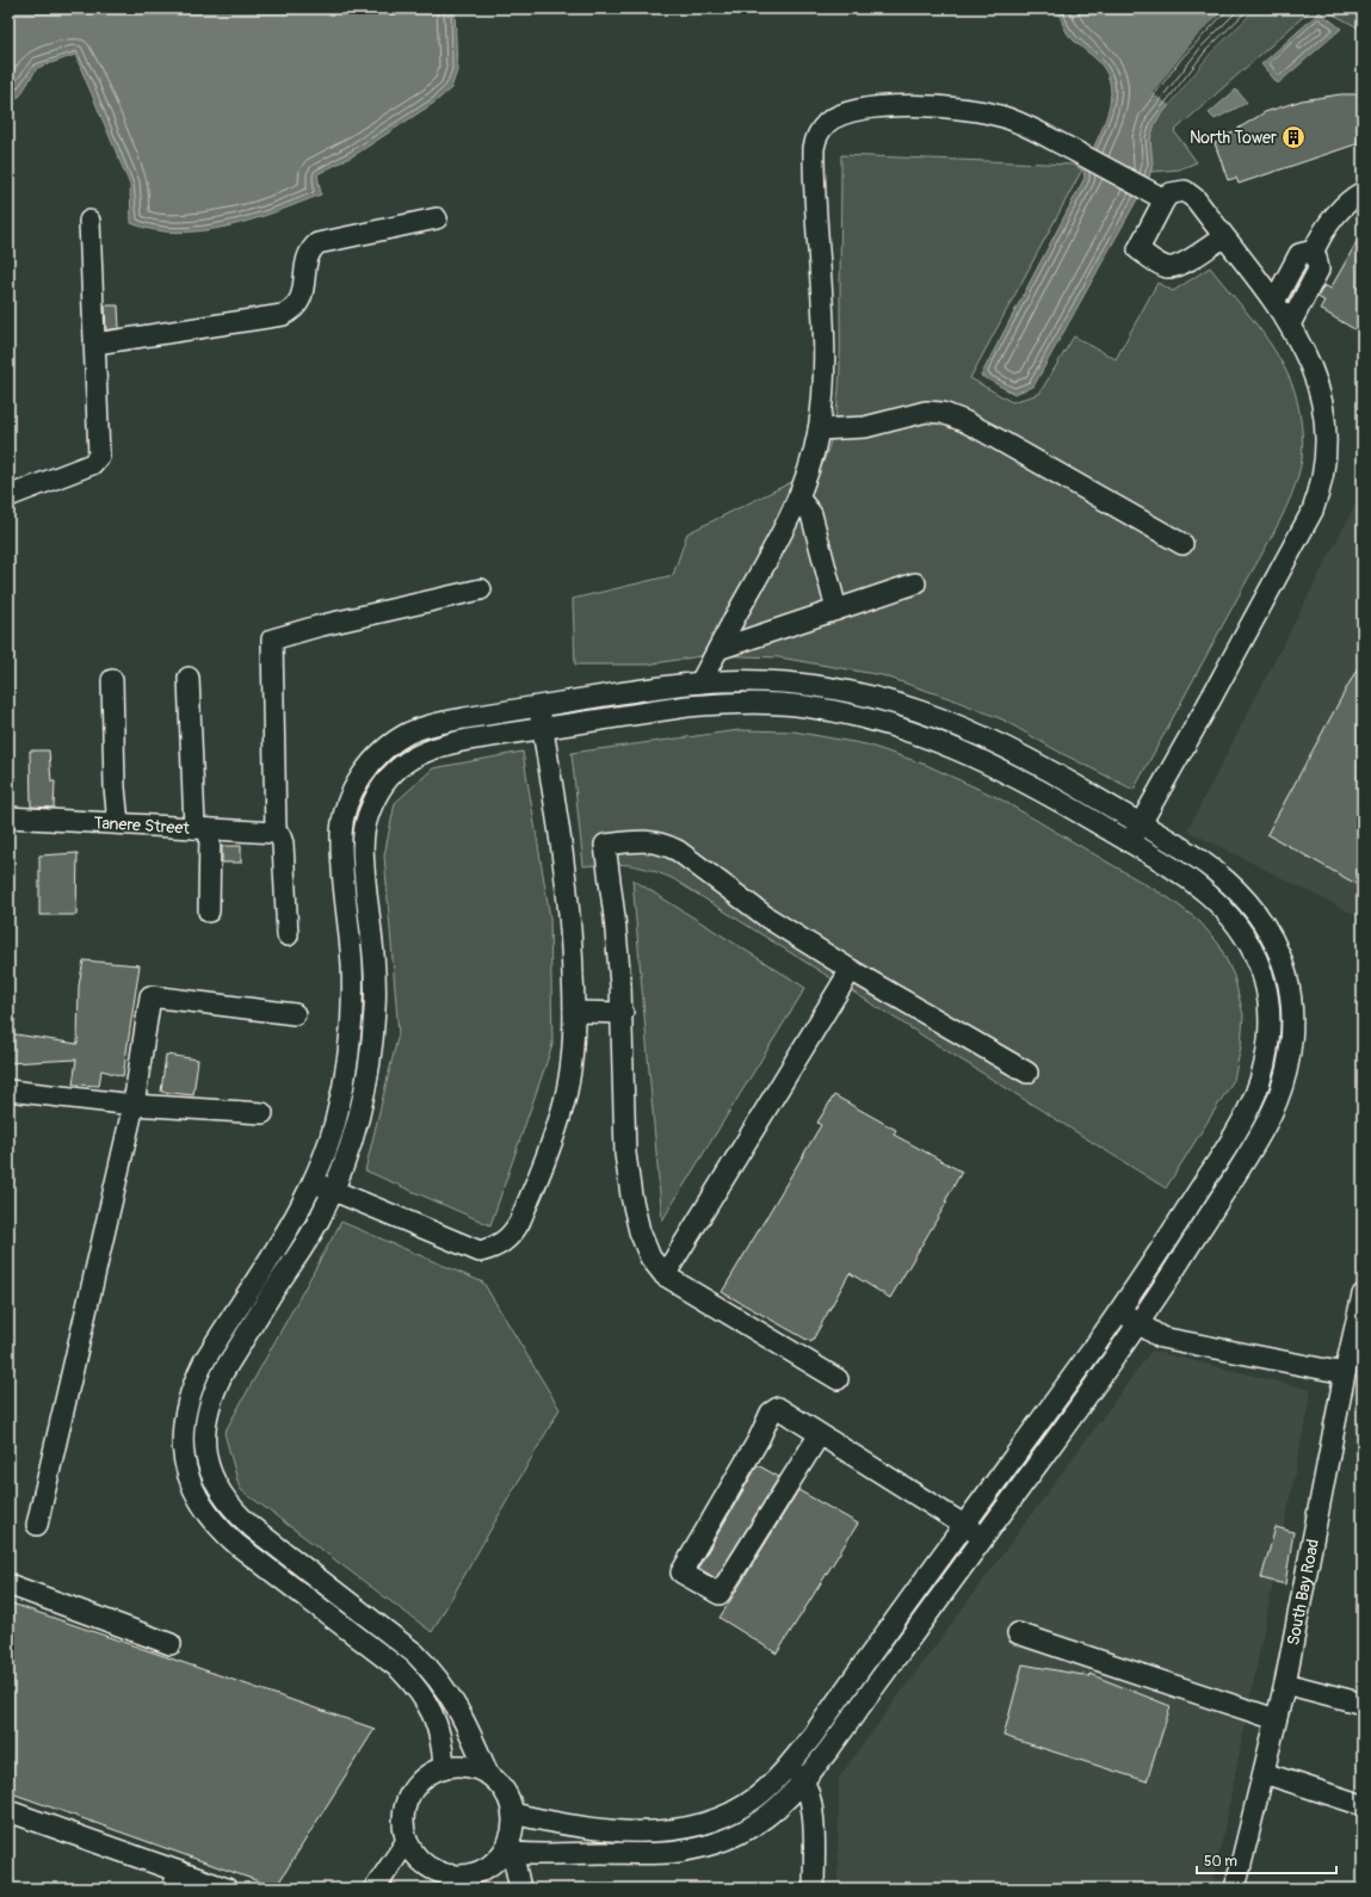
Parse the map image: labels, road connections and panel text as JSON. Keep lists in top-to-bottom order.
{
  "streets": {
    "street": ["Tanere Street", "South Bay Road"]
  },
  "places": {
    "building": ["North Tower"]
  },
  "scale_bar": "50 m"
}
